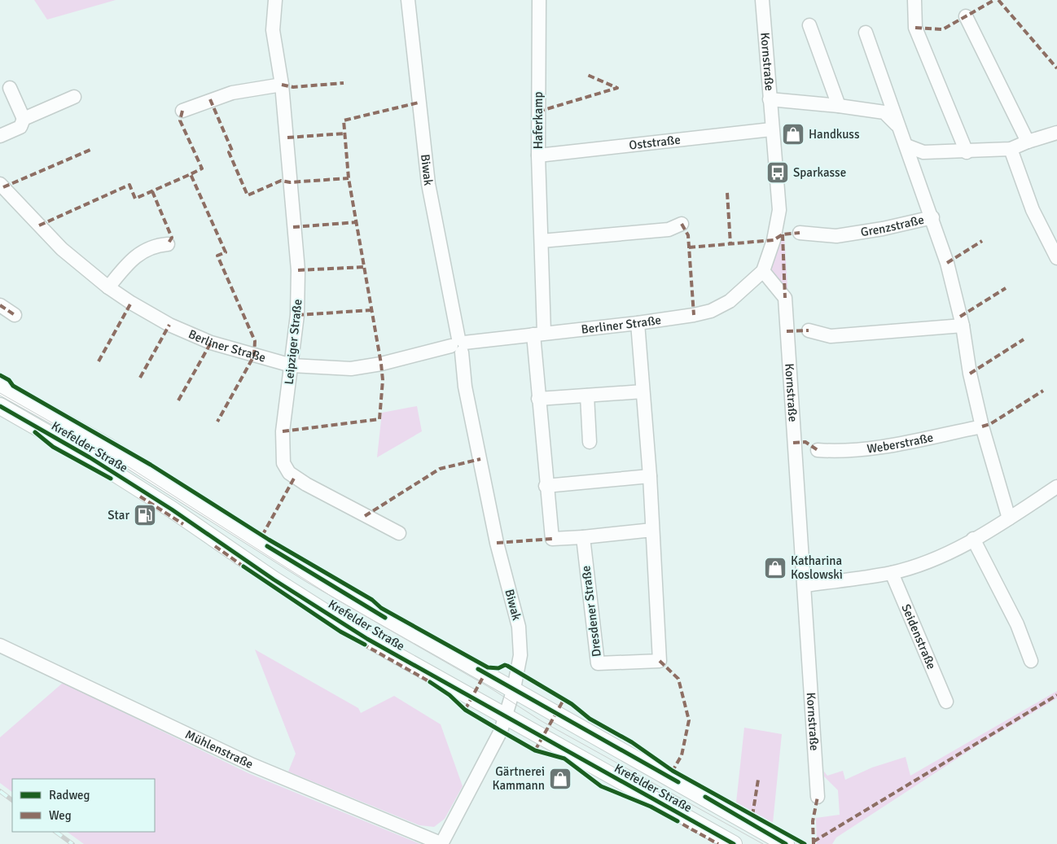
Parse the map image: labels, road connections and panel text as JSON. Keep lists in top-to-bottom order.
{
  "streets": {
    "main road": ["Krefelder Straße"],
    "street": [
      "Kornstraße",
      "Haferkamp",
      "Oststraße",
      "Biwak",
      "Grenzstraße",
      "Berliner Straße",
      "Leipziger Straße",
      "Weberstraße",
      "Dresdener Straße",
      "Seidenstraße",
      "Mühlenstraße"
    ]
  },
  "crossings": [
    ["Kornstraße", "Oststraße"],
    ["Kornstraße", "Grenzstraße"],
    ["Kornstraße", "Berliner Straße"],
    ["Haferkamp", "Oststraße"],
    ["Haferkamp", "Berliner Straße"],
    ["Biwak", "Berliner Straße"],
    ["Biwak", "Krefelder Straße"],
    ["Biwak", "Mühlenstraße"],
    ["Berliner Straße", "Leipziger Straße"],
    ["Berliner Straße", "Dresdener Straße"]
  ],
  "places": {
    "shop": ["Handkuss", "Katharina Koslowski", "Gärtnerei Kammann"],
    "bus stop": ["Sparkasse"],
    "fuel station": ["Star"]
  },
  "legend": ["Radweg", "Weg"]
}
